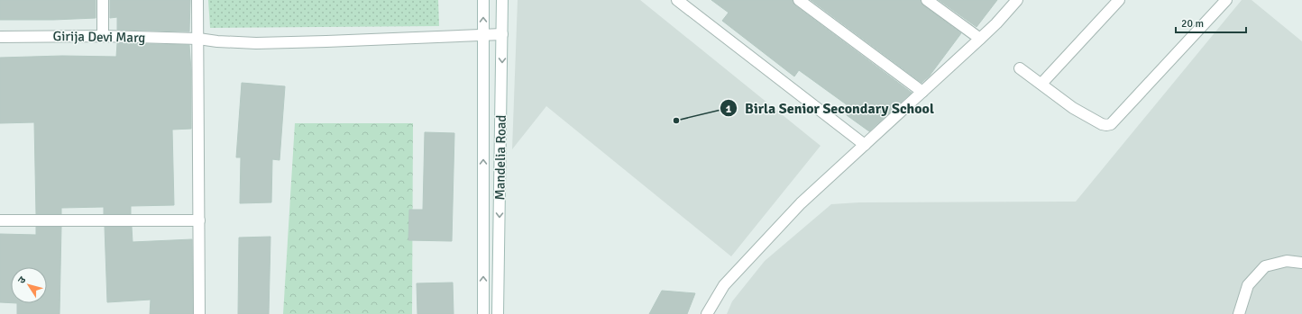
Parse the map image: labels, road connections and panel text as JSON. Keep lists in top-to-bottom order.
{
  "streets": {
    "street": ["Girija Devi Marg", "Mandelia Road"]
  },
  "crossings": [
    ["Girija Devi Marg", "Mandelia Road"]
  ],
  "places": ["Birla Senior Secondary School"],
  "scale_bar": "20 m",
  "north": "top left"
}
